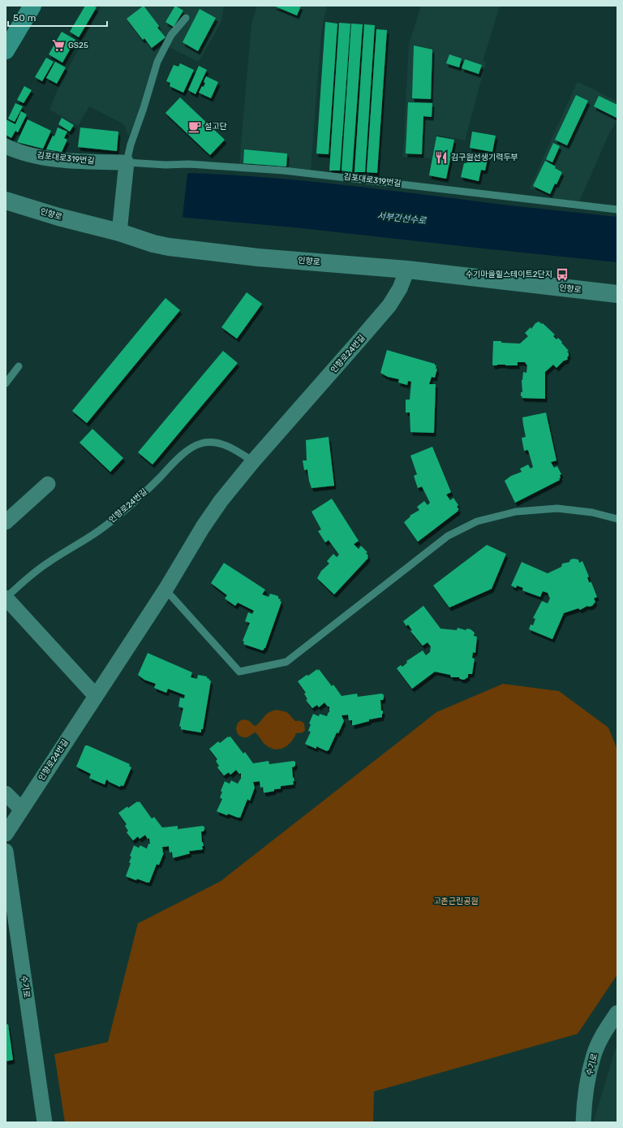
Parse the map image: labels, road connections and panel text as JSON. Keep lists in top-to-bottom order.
{
  "streets": {
    "street": [
      "김포대로319번길",
      "인향로",
      "인향로24번길",
      "수기로"
    ]
  },
  "crossings": [
    ["인향로", "인향로24번길"]
  ],
  "water": ["서부간선수로"],
  "parks": ["고촌근린공원"],
  "places": {
    "supermarket": ["GS25"],
    "cafe": ["설고단"],
    "restaurant": ["김구원선생기력두부"],
    "bus stop": ["수기마을힐스테이트2단지"]
  },
  "scale_bar": "50 m"
}
